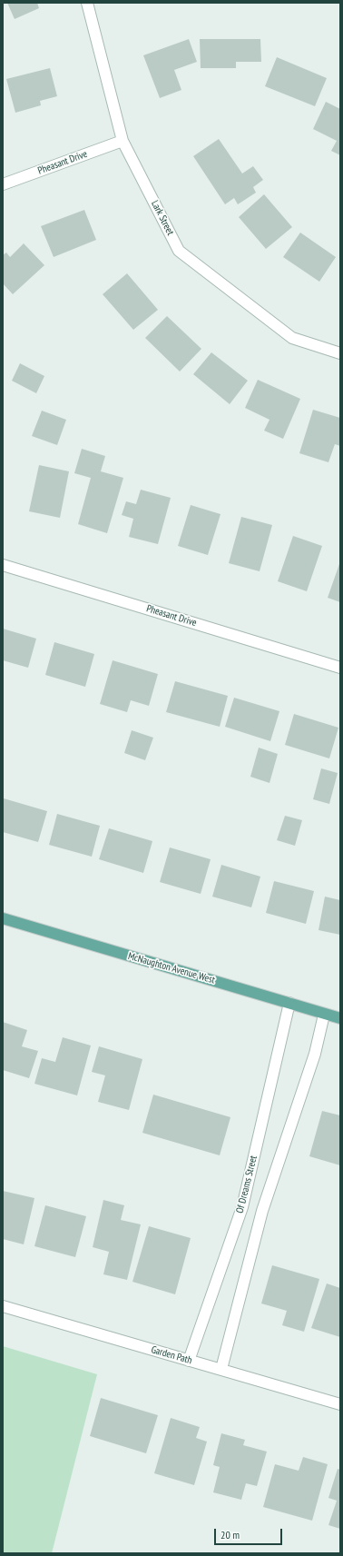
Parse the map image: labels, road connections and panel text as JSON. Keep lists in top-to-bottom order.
{
  "streets": {
    "main road": ["McNaughton Avenue West"],
    "street": [
      "Pheasant Drive",
      "Lark Street",
      "Of Dreams Street",
      "Garden Path"
    ]
  },
  "crossings": [
    ["Pheasant Drive", "Lark Street"],
    ["McNaughton Avenue West", "Of Dreams Street"],
    ["Of Dreams Street", "Garden Path"]
  ],
  "scale_bar": "20 m"
}
